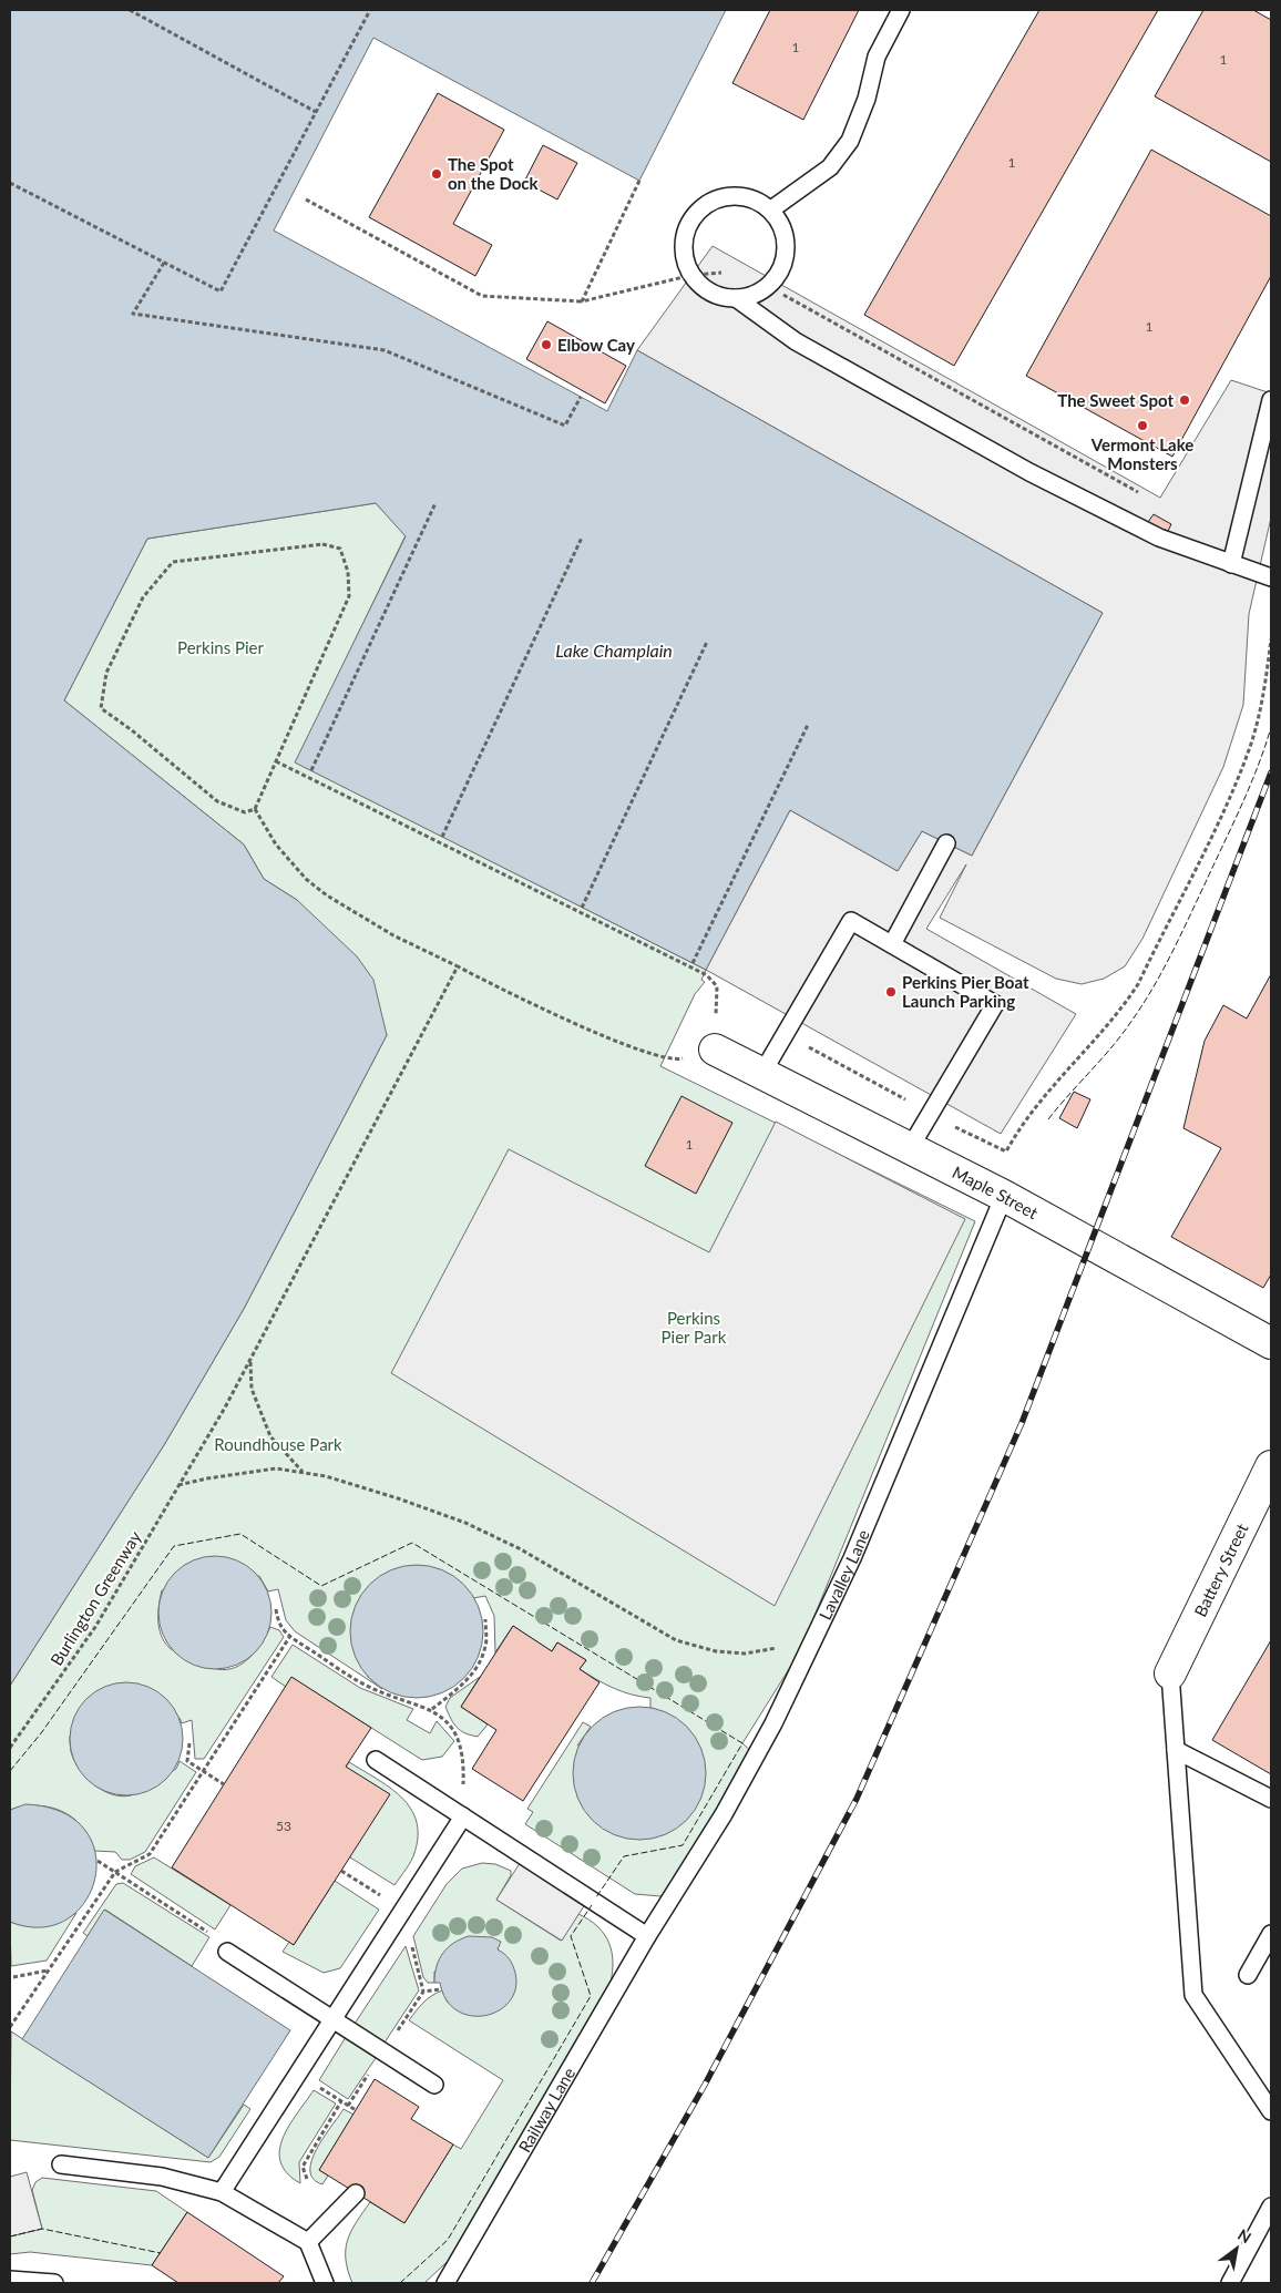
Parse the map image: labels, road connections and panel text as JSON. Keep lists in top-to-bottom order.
{
  "streets": {
    "street": ["Maple Street", "Battery Street"],
    "lane": ["Lavalley Lane", "Railway Lane"],
    "path": ["Burlington Greenway"]
  },
  "crossings": [
    ["Maple Street", "Lavalley Lane"],
    ["Lavalley Lane", "Railway Lane"]
  ],
  "water": ["Lake Champlain"],
  "parks": ["Perkins Pier", "Perkins Pier Park", "Roundhouse Park"],
  "places": [
    "The Spot on the Dock",
    "Elbow Cay",
    "The Sweet Spot",
    "Vermont Lake Monsters",
    "Perkins Pier Boat Launch Parking"
  ],
  "house_numbers": [
    "1",
    "1",
    "1",
    "1",
    "1",
    "53"
  ],
  "north": "top right"
}
